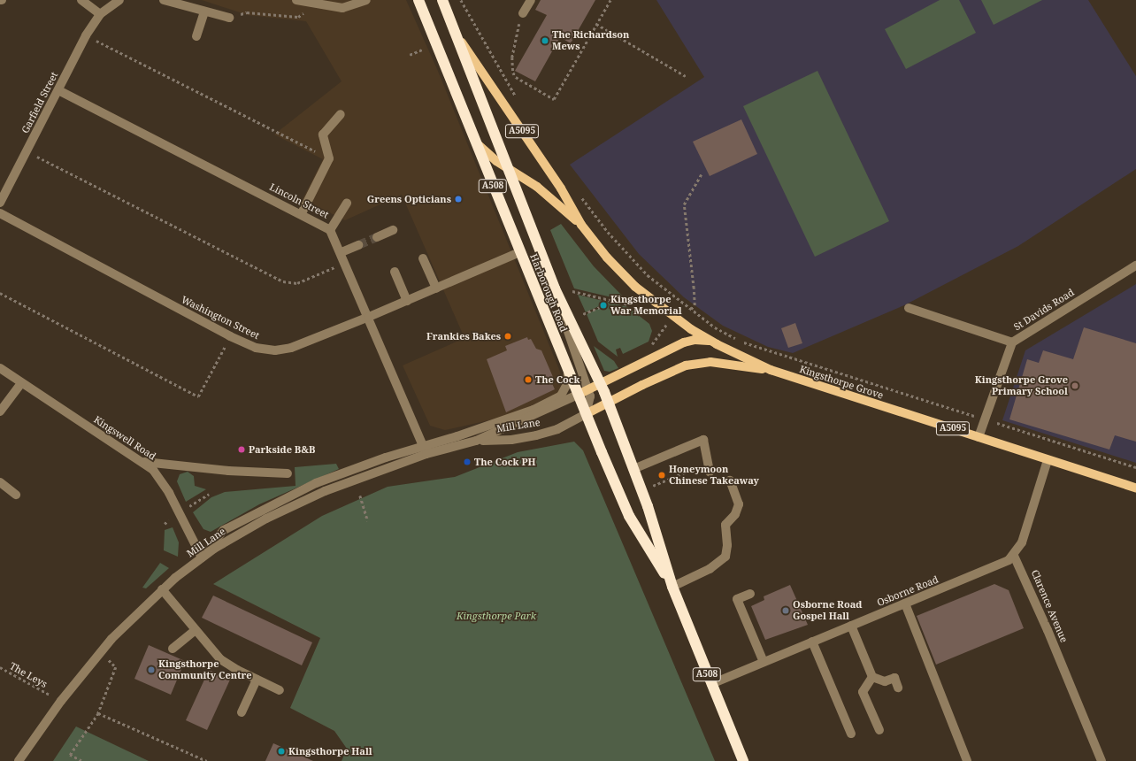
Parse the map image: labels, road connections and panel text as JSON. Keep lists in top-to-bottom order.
{
  "streets": {
    "highway": ["A508", "Harborough Road"],
    "main road": ["A5095", "Kingsthorpe Grove"],
    "street": [
      "Garfield Street",
      "Lincoln Street",
      "St Davids Road",
      "Washington Street",
      "Mill Lane",
      "Kingswell Road",
      "Osborne Road",
      "Clarence Avenue"
    ],
    "path": ["The Leys"]
  },
  "crossings": [
    ["Garfield Street", "Lincoln Street"],
    ["A5095", "Harborough Road"],
    ["A5095", "Kingsthorpe Grove"],
    ["A508", "Harborough Road"],
    ["Lincoln Street", "Washington Street"],
    ["Lincoln Street", "Mill Lane"],
    ["Harborough Road", "Washington Street"],
    ["Harborough Road", "Kingsthorpe Grove"],
    ["Harborough Road", "Mill Lane"],
    ["Harborough Road", "Osborne Road"],
    ["St Davids Road", "Kingsthorpe Grove"],
    ["Mill Lane", "Kingswell Road"],
    ["Osborne Road", "Clarence Avenue"]
  ],
  "parks": ["Kingsthorpe Park"],
  "places": [
    "The Richardson Mews",
    "Greens Opticians",
    "Kingsthorpe War Memorial",
    "Frankies Bakes",
    "The Cock",
    "Kingsthorpe Grove Primary School",
    "Parkside B&B",
    "The Cock PH",
    "Honeymoon Chinese Takeaway",
    "Osborne Road Gospel Hall",
    "Kingsthorpe Community Centre",
    "Kingsthorpe Hall"
  ]
}
